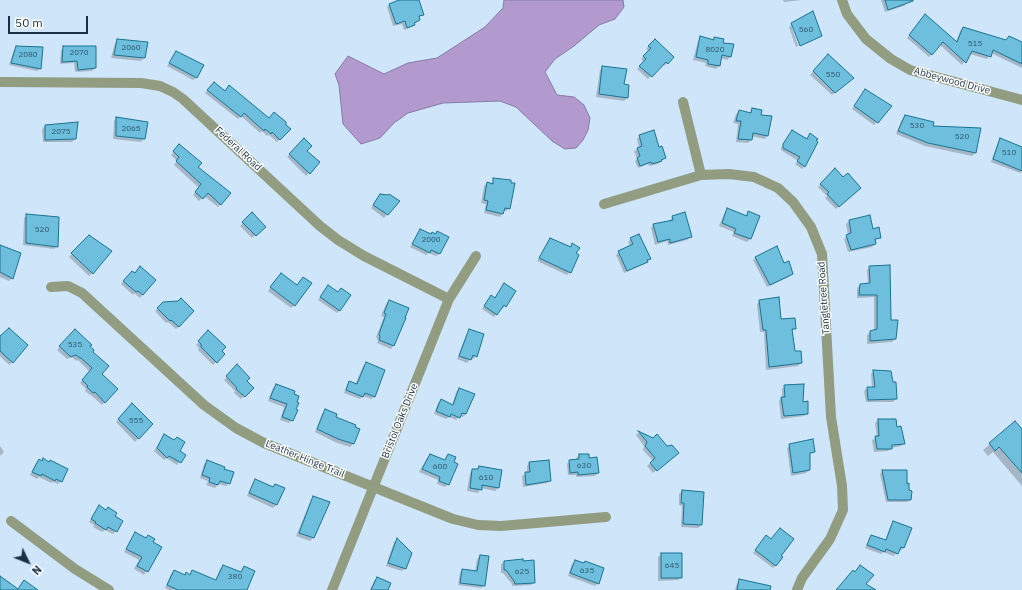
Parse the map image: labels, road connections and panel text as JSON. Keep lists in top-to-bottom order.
{
  "streets": {
    "street": [
      "Abbeywood Drive",
      "Federal Road",
      "Tangletree Road",
      "Bristol Oaks Drive",
      "Leather Hinge Trail"
    ]
  },
  "crossings": [
    ["Federal Road", "Bristol Oaks Drive"],
    ["Bristol Oaks Drive", "Leather Hinge Trail"]
  ],
  "house_numbers": [
    "560",
    "515",
    "2060",
    "8020",
    "2070",
    "2080",
    "550",
    "530",
    "2065",
    "2075",
    "520",
    "510",
    "520",
    "2000",
    "535",
    "555",
    "630",
    "600",
    "610",
    "645",
    "635",
    "625",
    "380"
  ],
  "scale_bar": "50 m",
  "north": "bottom right"
}
